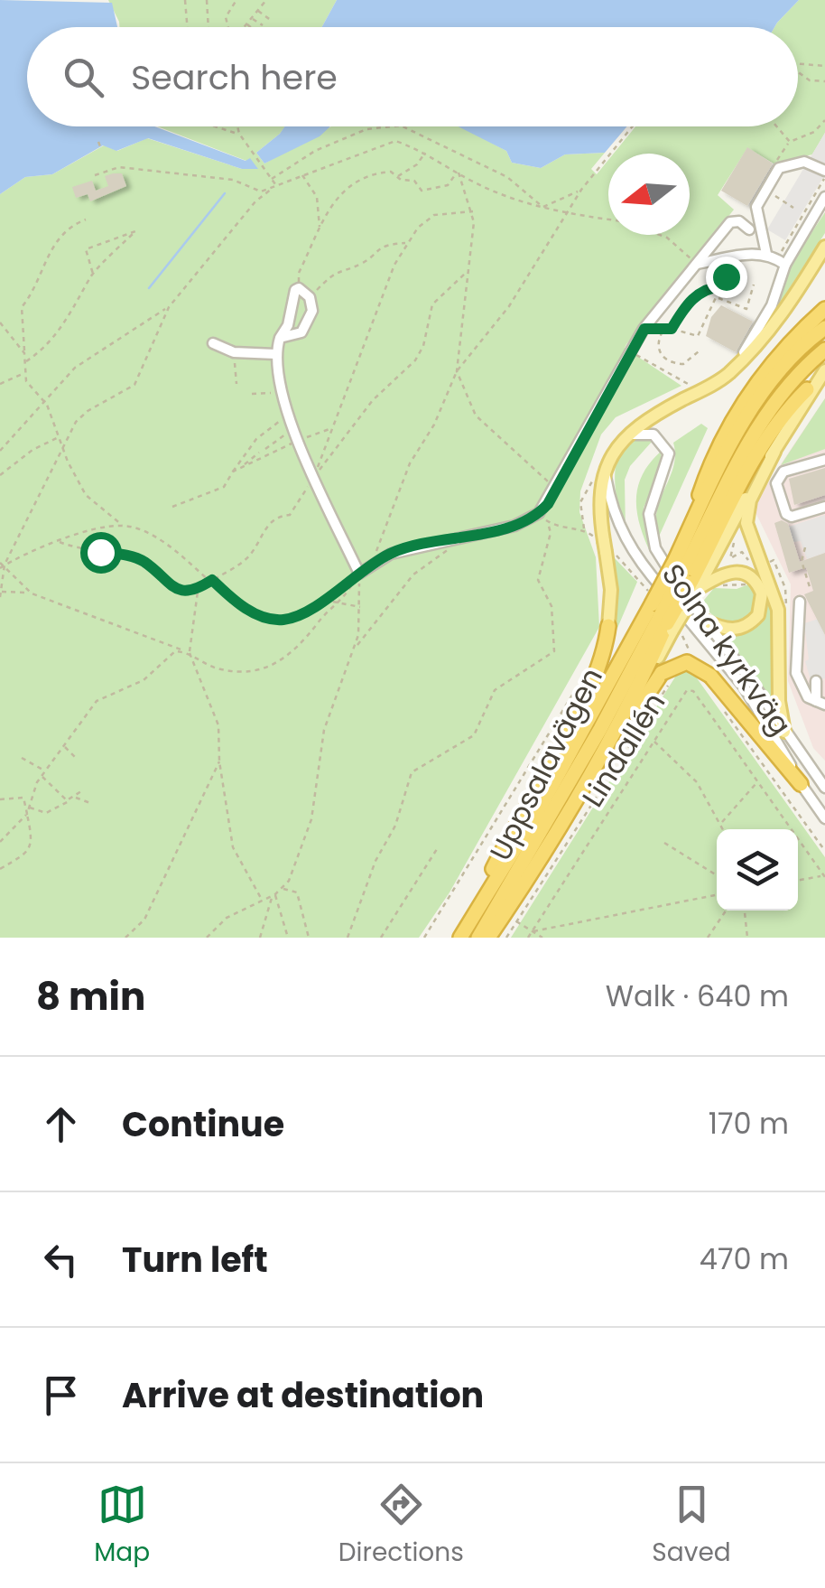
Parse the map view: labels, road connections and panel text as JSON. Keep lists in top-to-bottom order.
{
  "streets": {
    "highway": ["Uppsalavägen"],
    "street": ["Solna kyrkväg"],
    "path": ["Lindallén"]
  },
  "crossings": [
    ["Solna kyrkväg", "Lindallén"],
    ["Solna kyrkväg", "Uppsalavägen"]
  ],
  "north": "left",
  "page": {
    "search": "Search here",
    "heading": ["8 min", "Walk · 640 m"],
    "list": [
      ["Continue", "170 m"],
      ["Turn left", "470 m"],
      "Arrive at destination"
    ],
    "nav": ["Map", "Directions", "Saved"]
  }
}
